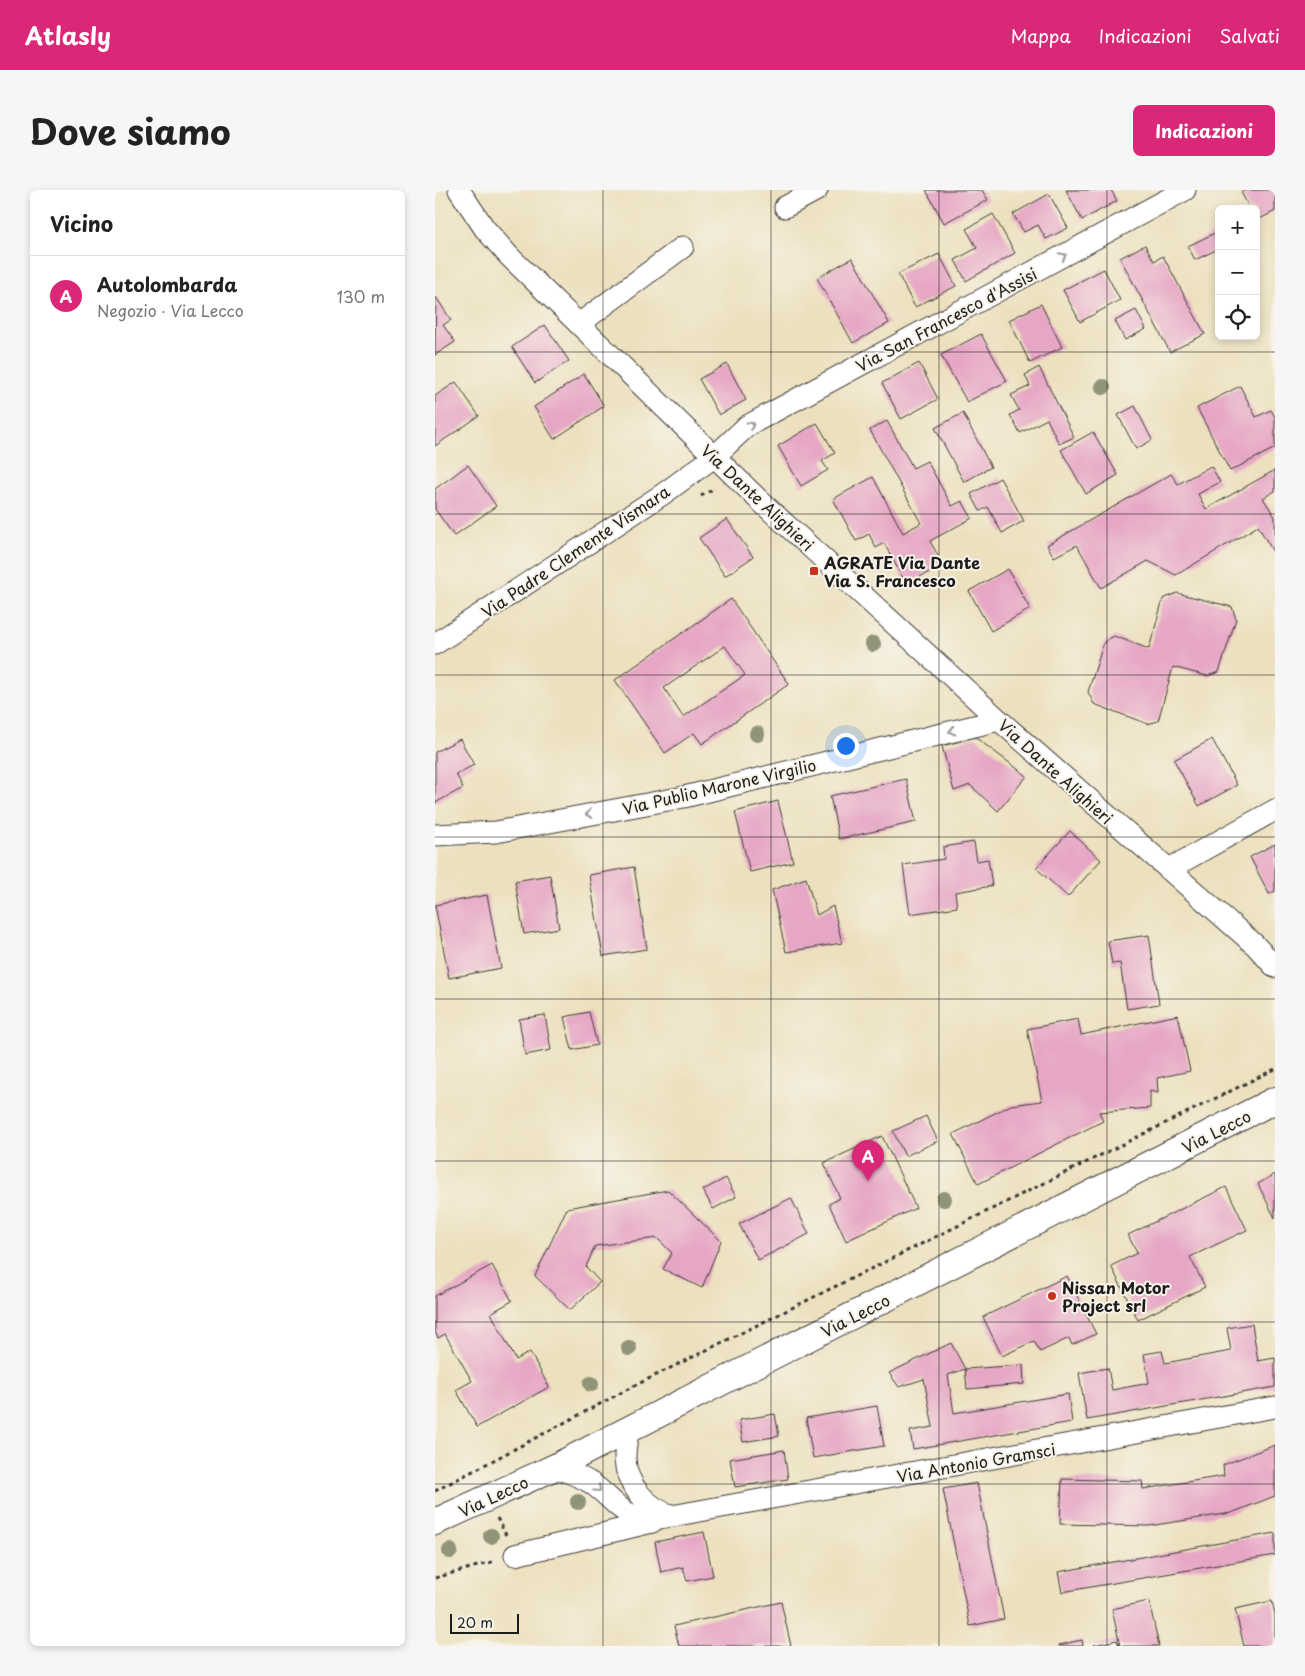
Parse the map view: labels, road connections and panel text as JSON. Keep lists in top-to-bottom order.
{
  "streets": {
    "street": [
      "Via San Francesco d'Assisi",
      "Via Dante Alighieri",
      "Via Padre Clemente Vismara",
      "Via Publio Marone Virgilio",
      "Via Lecco",
      "Via Antonio Gramsci"
    ]
  },
  "crossings": [
    ["Via San Francesco d'Assisi", "Via Dante Alighieri"],
    ["Via San Francesco d'Assisi", "Via Padre Clemente Vismara"],
    ["Via Dante Alighieri", "Via Padre Clemente Vismara"],
    ["Via Dante Alighieri", "Via Publio Marone Virgilio"],
    ["Via Lecco", "Via Antonio Gramsci"]
  ],
  "one_way": ["Via San Francesco d'Assisi", "Via Publio Marone Virgilio"],
  "places": {
    "transit": ["AGRATE Via Dante Via S. Francesco"],
    "other": ["Nissan Motor Project srl"]
  },
  "scale_bar": "20 m",
  "page": {
    "header": "Atlasly",
    "nav": ["Mappa", "Indicazioni", "Salvati"],
    "title": "Dove siamo",
    "buttons": "Indicazioni",
    "heading": "Vicino",
    "map_buttons": ["+", "−"],
    "list": [
      {
        "mark": "A",
        "name": "Autolombarda",
        "note": "Negozio · Via Lecco",
        "value": "130 m"
      }
    ],
    "pins": "A",
    "scale": "20 m"
  }
}
